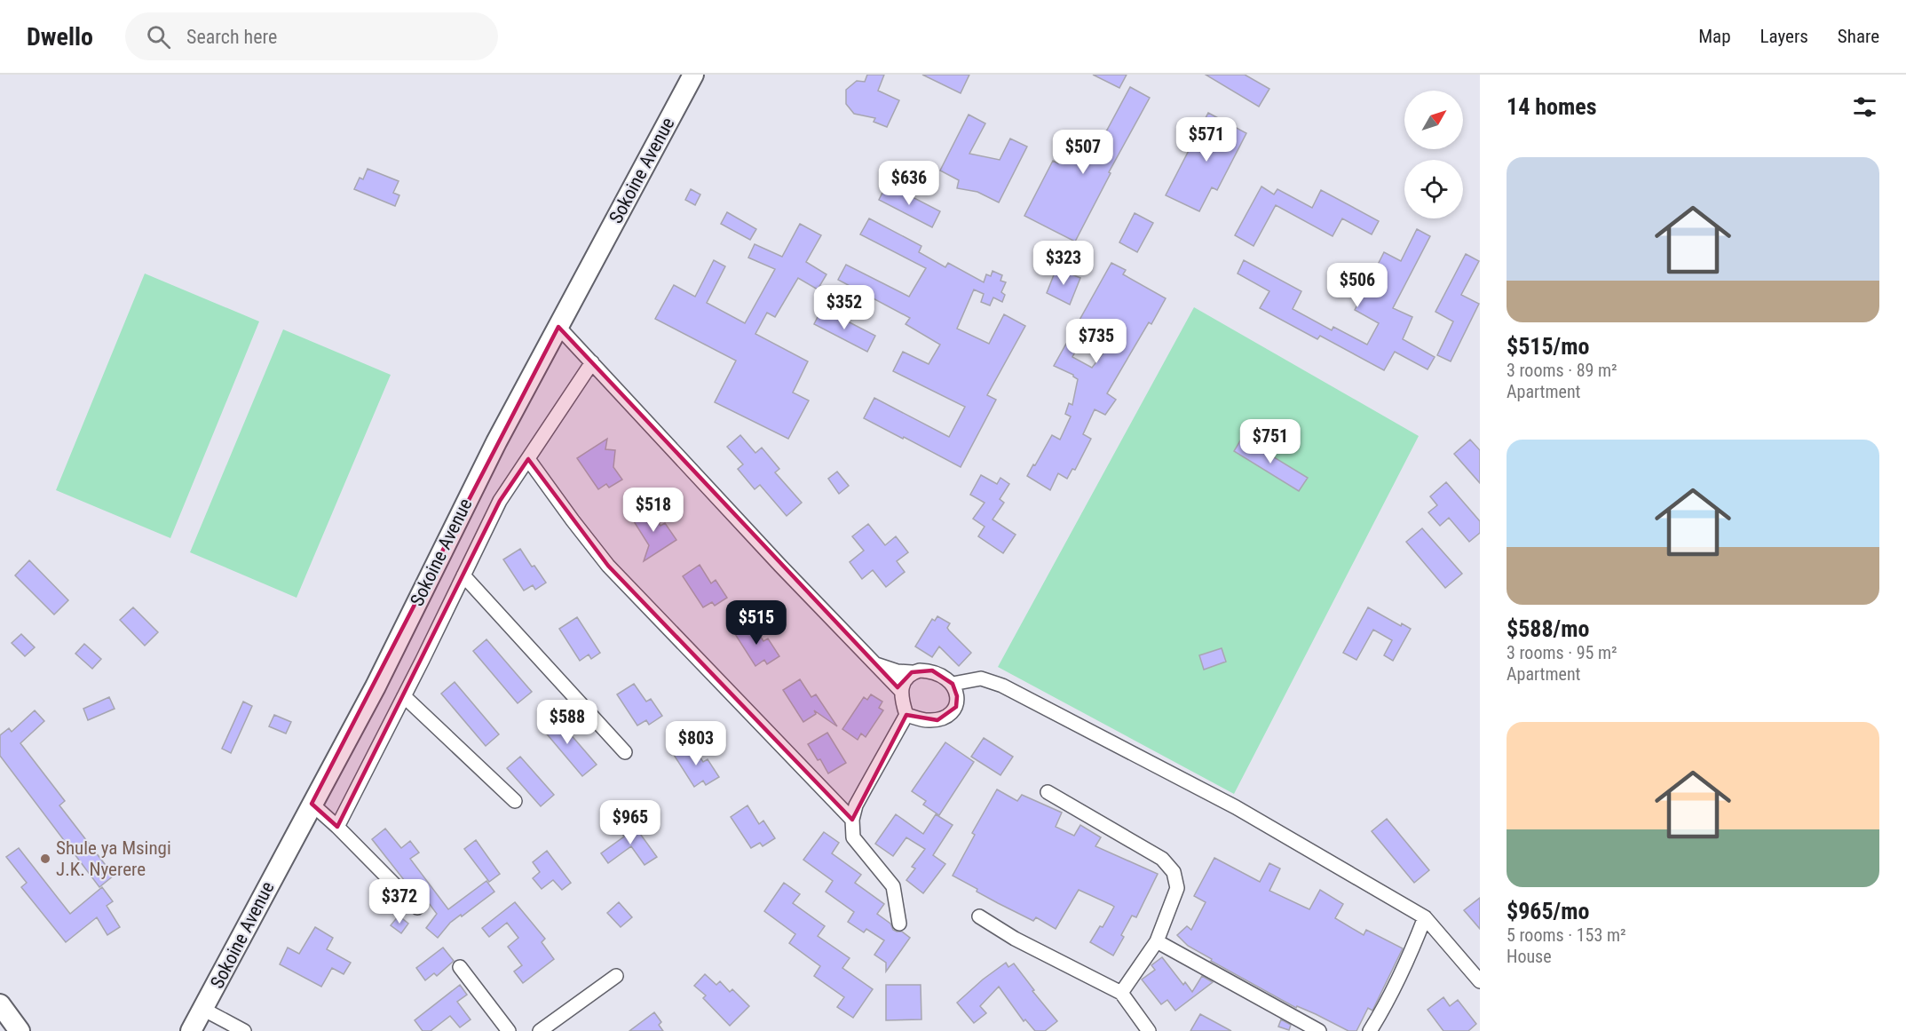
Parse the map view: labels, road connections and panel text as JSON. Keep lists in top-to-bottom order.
{
  "streets": {
    "street": ["Sokoine Avenue"]
  },
  "places": ["Shule ya Msingi J.K. Nyerere"],
  "north": "top right",
  "page": {
    "header": "Dwello",
    "search": "Search here",
    "nav": ["Map", "Layers", "Share"],
    "heading": "14 homes",
    "price": [
      "$571",
      "$507",
      "$636",
      "$323",
      "$506",
      "$352",
      "$735",
      "$751",
      "$518",
      "$515",
      "$588",
      "$803",
      "$965",
      "$372"
    ],
    "list": [
      {
        "name": "$515/mo",
        "note": "3 rooms · 89 m² · Apartment"
      },
      {
        "name": "$588/mo",
        "note": "3 rooms · 95 m² · Apartment"
      },
      {
        "name": "$965/mo",
        "note": "5 rooms · 153 m² · House"
      }
    ]
  }
}
